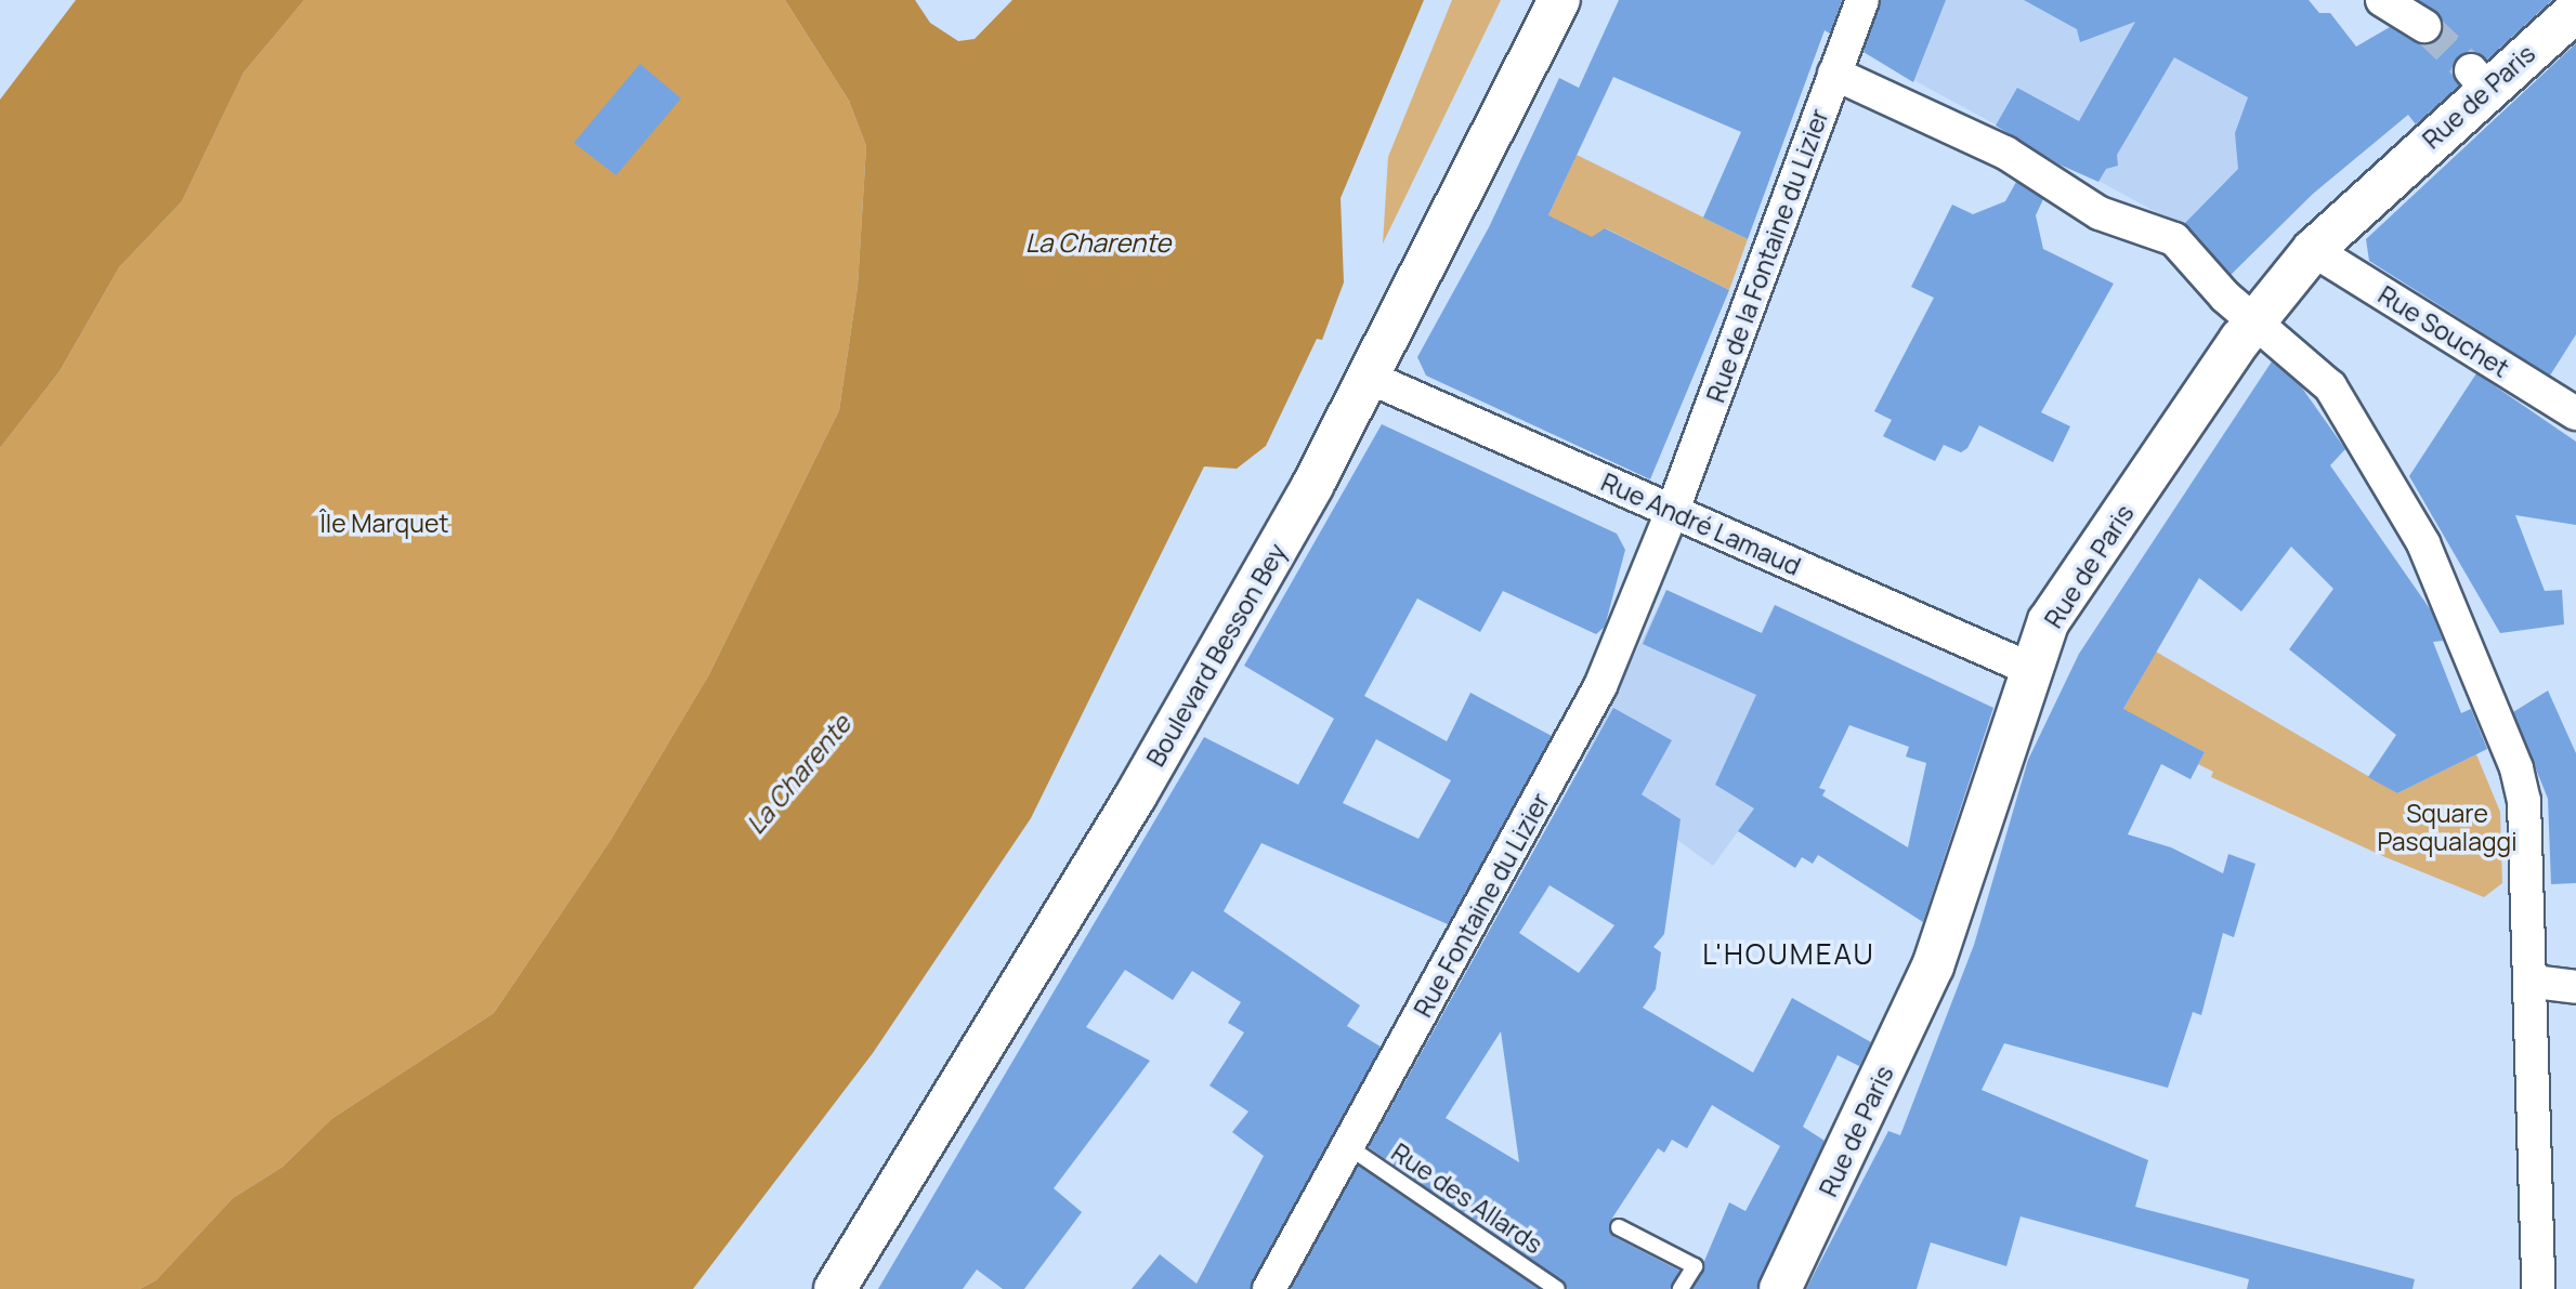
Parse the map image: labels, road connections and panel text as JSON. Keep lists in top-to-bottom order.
{
  "streets": {
    "street": [
      "Rue de Paris",
      "Rue de la Fontaine du Lizier",
      "Rue Souchet",
      "Rue André Lamaud",
      "Boulevard Besson Bey",
      "Rue Fontaine du Lizier"
    ],
    "lane": ["Rue des Allards"]
  },
  "crossings": [
    ["Rue de Paris", "Rue Souchet"],
    ["Rue de Paris", "Rue André Lamaud"],
    ["Rue de la Fontaine du Lizier", "Rue André Lamaud"],
    ["Rue de la Fontaine du Lizier", "Rue Fontaine du Lizier"],
    ["Rue André Lamaud", "Boulevard Besson Bey"],
    ["Rue André Lamaud", "Rue Fontaine du Lizier"],
    ["Rue Fontaine du Lizier", "Rue des Allards"]
  ],
  "districts": ["L'HOUMEAU"],
  "water": ["La Charente"],
  "parks": ["Île Marquet", "Square Pasqualaggi"]
}
